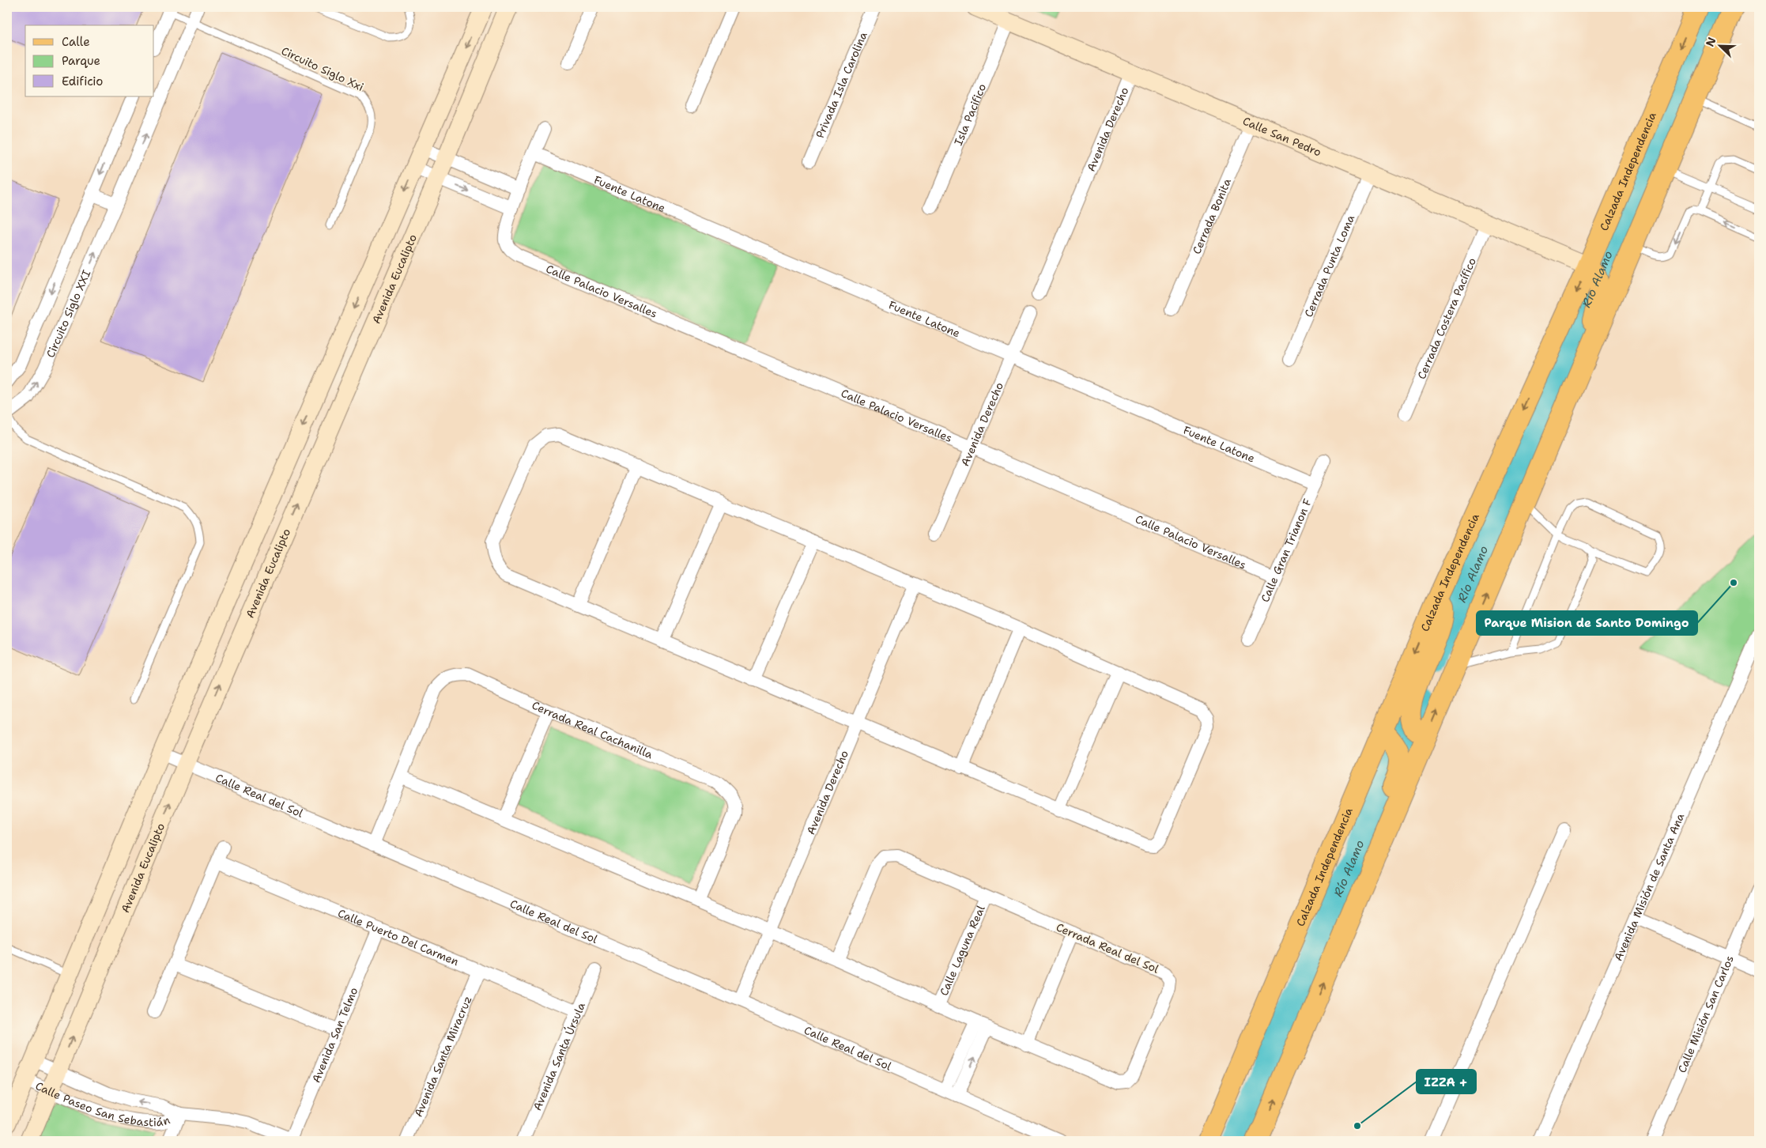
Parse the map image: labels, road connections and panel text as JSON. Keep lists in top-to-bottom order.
{
  "streets": {
    "main road": ["Calzada Independencia"],
    "street": [
      "Privada Isla Carolina",
      "Isla Pacifico",
      "Avenida Derecho",
      "Calle San Pedro",
      "Fuente Latone",
      "Cerrada Bonita",
      "Cerrada Punta Loma",
      "Avenida Eucalipto",
      "Calle Palacio Versalles",
      "Circuito Siglo XXI",
      "Cerrada Costera Pacífico",
      "Calle Gran Trianon F",
      "Cerrada Real Cachanilla",
      "Calle Real del Sol",
      "Avenida Misión de Santa Ana",
      "Calle Puerto Del Carmen",
      "Cerrada Real del Sol",
      "Calle Laguna Real",
      "Calle Misión San Carlos",
      "Avenida San Telmo",
      "Avenida Santa Miracruz",
      "Avenida Santa Úrsula",
      "Calle Paseo San Sebastián"
    ],
    "lane": ["Circuito Siglo Xxi"]
  },
  "crossings": [
    ["Circuito Siglo Xxi", "Circuito Siglo XXI"],
    ["Isla Pacifico", "Calle San Pedro"],
    ["Avenida Derecho", "Calle San Pedro"],
    ["Avenida Derecho", "Fuente Latone"],
    ["Avenida Derecho", "Calle Palacio Versalles"],
    ["Avenida Derecho", "Calle Real del Sol"],
    ["Avenida Derecho", "Cerrada Real del Sol"],
    ["Calle San Pedro", "Calzada Independencia"],
    ["Calle San Pedro", "Cerrada Bonita"],
    ["Calle San Pedro", "Cerrada Punta Loma"],
    ["Calle San Pedro", "Cerrada Costera Pacífico"],
    ["Fuente Latone", "Calle Gran Trianon F"],
    ["Avenida Eucalipto", "Calle Real del Sol"],
    ["Avenida Eucalipto", "Calle Paseo San Sebastián"],
    ["Calle Palacio Versalles", "Calle Gran Trianon F"],
    ["Cerrada Real Cachanilla", "Calle Real del Sol"],
    ["Calle Puerto Del Carmen", "Avenida San Telmo"],
    ["Calle Puerto Del Carmen", "Avenida Santa Miracruz"],
    ["Calle Puerto Del Carmen", "Avenida Santa Úrsula"],
    ["Cerrada Real del Sol", "Calle Laguna Real"],
    ["Avenida San Telmo", "Calle Paseo San Sebastián"]
  ],
  "water": ["Río Alamo"],
  "places": ["Parque Mision de Santo Domingo", "IZZA +"],
  "legend": ["Calle", "Parque", "Edificio"],
  "north": "top left"
}
